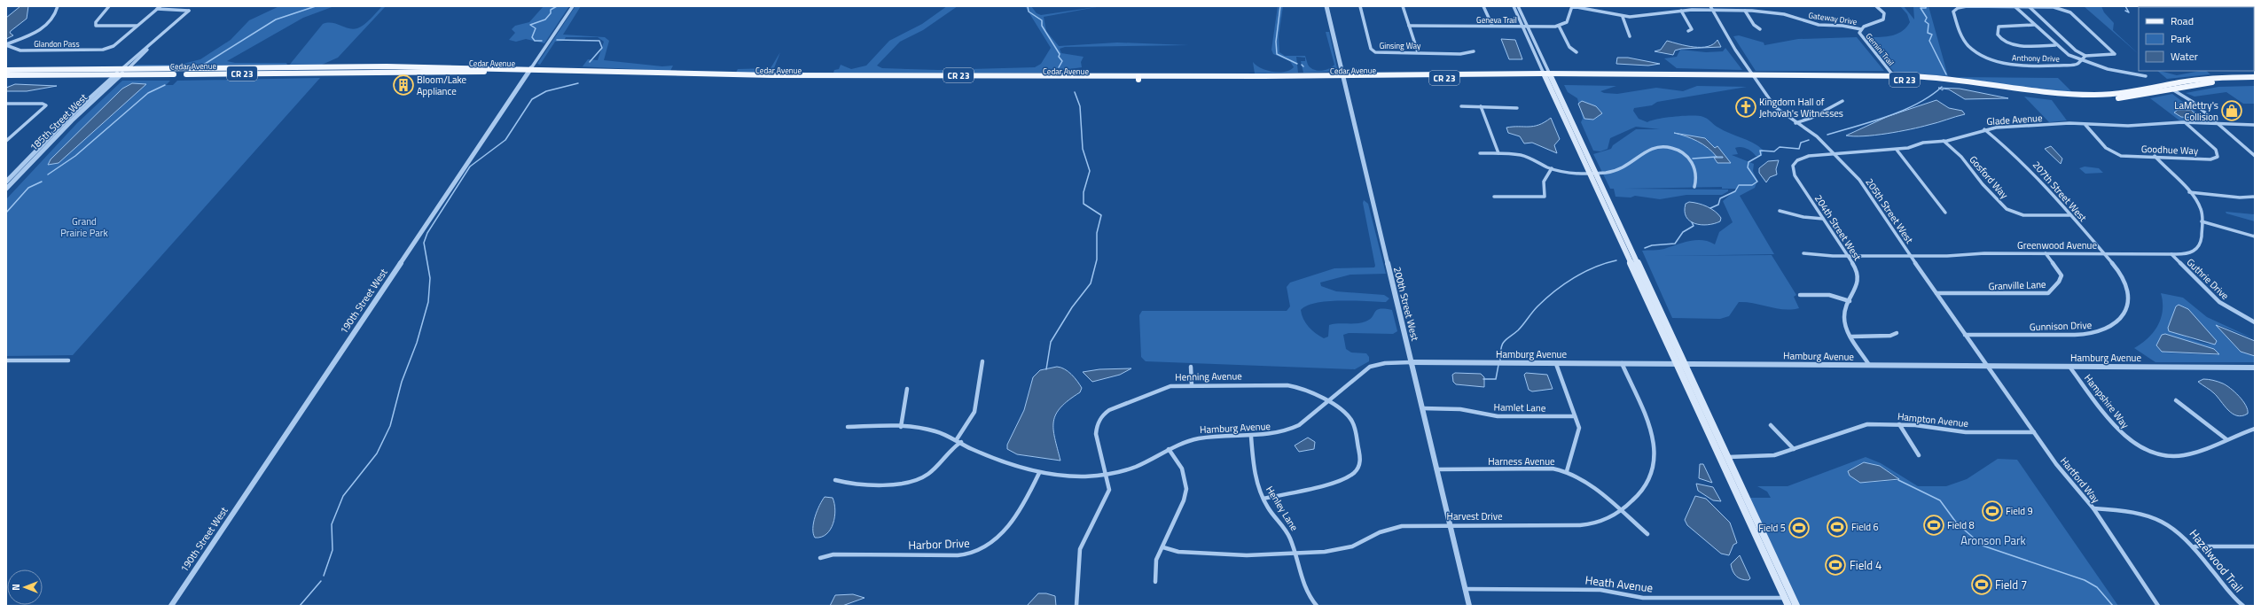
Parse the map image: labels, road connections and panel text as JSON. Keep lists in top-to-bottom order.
{
  "streets": {
    "main road": ["Cedar Avenue", "CR 23"],
    "street": [
      "Gateway Drive",
      "Geneva Trail",
      "Glandon Pass",
      "Ginsing Way",
      "Gemini Trail",
      "Anthony Drive",
      "Glade Avenue",
      "185th Street West",
      "Goodhue Way",
      "Gosford Way",
      "207th Street West",
      "205th Street West",
      "204th Street West",
      "Greenwood Avenue",
      "Guthrie Drive",
      "Granville Lane",
      "190th Street West",
      "200th Street West",
      "Gunnison Drive",
      "Hamburg Avenue",
      "Henning Avenue",
      "Hampshire Way",
      "Hamlet Lane",
      "Hampton Avenue",
      "Harness Avenue",
      "Hartford Way",
      "Henley Lane",
      "Harvest Drive",
      "Harbor Drive",
      "Hazelwood Trail",
      "Heath Avenue"
    ]
  },
  "crossings": [
    ["Gateway Drive", "Gemini Trail"],
    ["Gemini Trail", "CR 23"],
    ["Cedar Avenue", "CR 23"],
    ["Cedar Avenue", "185th Street West"],
    ["Cedar Avenue", "190th Street West"],
    ["Cedar Avenue", "200th Street West"],
    ["CR 23", "205th Street West"],
    ["Glade Avenue", "Goodhue Way"],
    ["Glade Avenue", "Gosford Way"],
    ["Glade Avenue", "207th Street West"],
    ["Glade Avenue", "205th Street West"],
    ["Glade Avenue", "204th Street West"],
    ["Goodhue Way", "Greenwood Avenue"],
    ["Gosford Way", "207th Street West"],
    ["207th Street West", "Greenwood Avenue"],
    ["207th Street West", "Gunnison Drive"],
    ["205th Street West", "Greenwood Avenue"],
    ["205th Street West", "Granville Lane"],
    ["205th Street West", "Gunnison Drive"],
    ["205th Street West", "Hamburg Avenue"],
    ["205th Street West", "Hartford Way"],
    ["204th Street West", "Greenwood Avenue"],
    ["204th Street West", "Hamburg Avenue"],
    ["Greenwood Avenue", "Guthrie Drive"],
    ["Greenwood Avenue", "Granville Lane"],
    ["Greenwood Avenue", "Gunnison Drive"],
    ["200th Street West", "Hamburg Avenue"],
    ["200th Street West", "Hamlet Lane"],
    ["200th Street West", "Harness Avenue"],
    ["200th Street West", "Harvest Drive"],
    ["200th Street West", "Heath Avenue"],
    ["Hamburg Avenue", "Henning Avenue"],
    ["Hamburg Avenue", "Hampshire Way"],
    ["Hamburg Avenue", "Hartford Way"],
    ["Hamburg Avenue", "Henley Lane"],
    ["Hamburg Avenue", "Harvest Drive"],
    ["Hamburg Avenue", "Harbor Drive"],
    ["Henning Avenue", "Henley Lane"],
    ["Hampton Avenue", "Hartford Way"],
    ["Harness Avenue", "Harvest Drive"],
    ["Hartford Way", "Hazelwood Trail"],
    ["Henley Lane", "Harvest Drive"]
  ],
  "parks": ["Grand Prairie Park", "Aronson Park"],
  "places": {
    "building": ["Bloom/Lake Appliance"],
    "church": ["Kingdom Hall of Jehovah's Witnesses"],
    "shop": ["LaMettry's Collision"],
    "sports": [
      "Field 9",
      "Field 8",
      "Field 6",
      "Field 5",
      "Field 4",
      "Field 7"
    ]
  },
  "legend": ["Road", "Park", "Water"],
  "north": "left"
}
